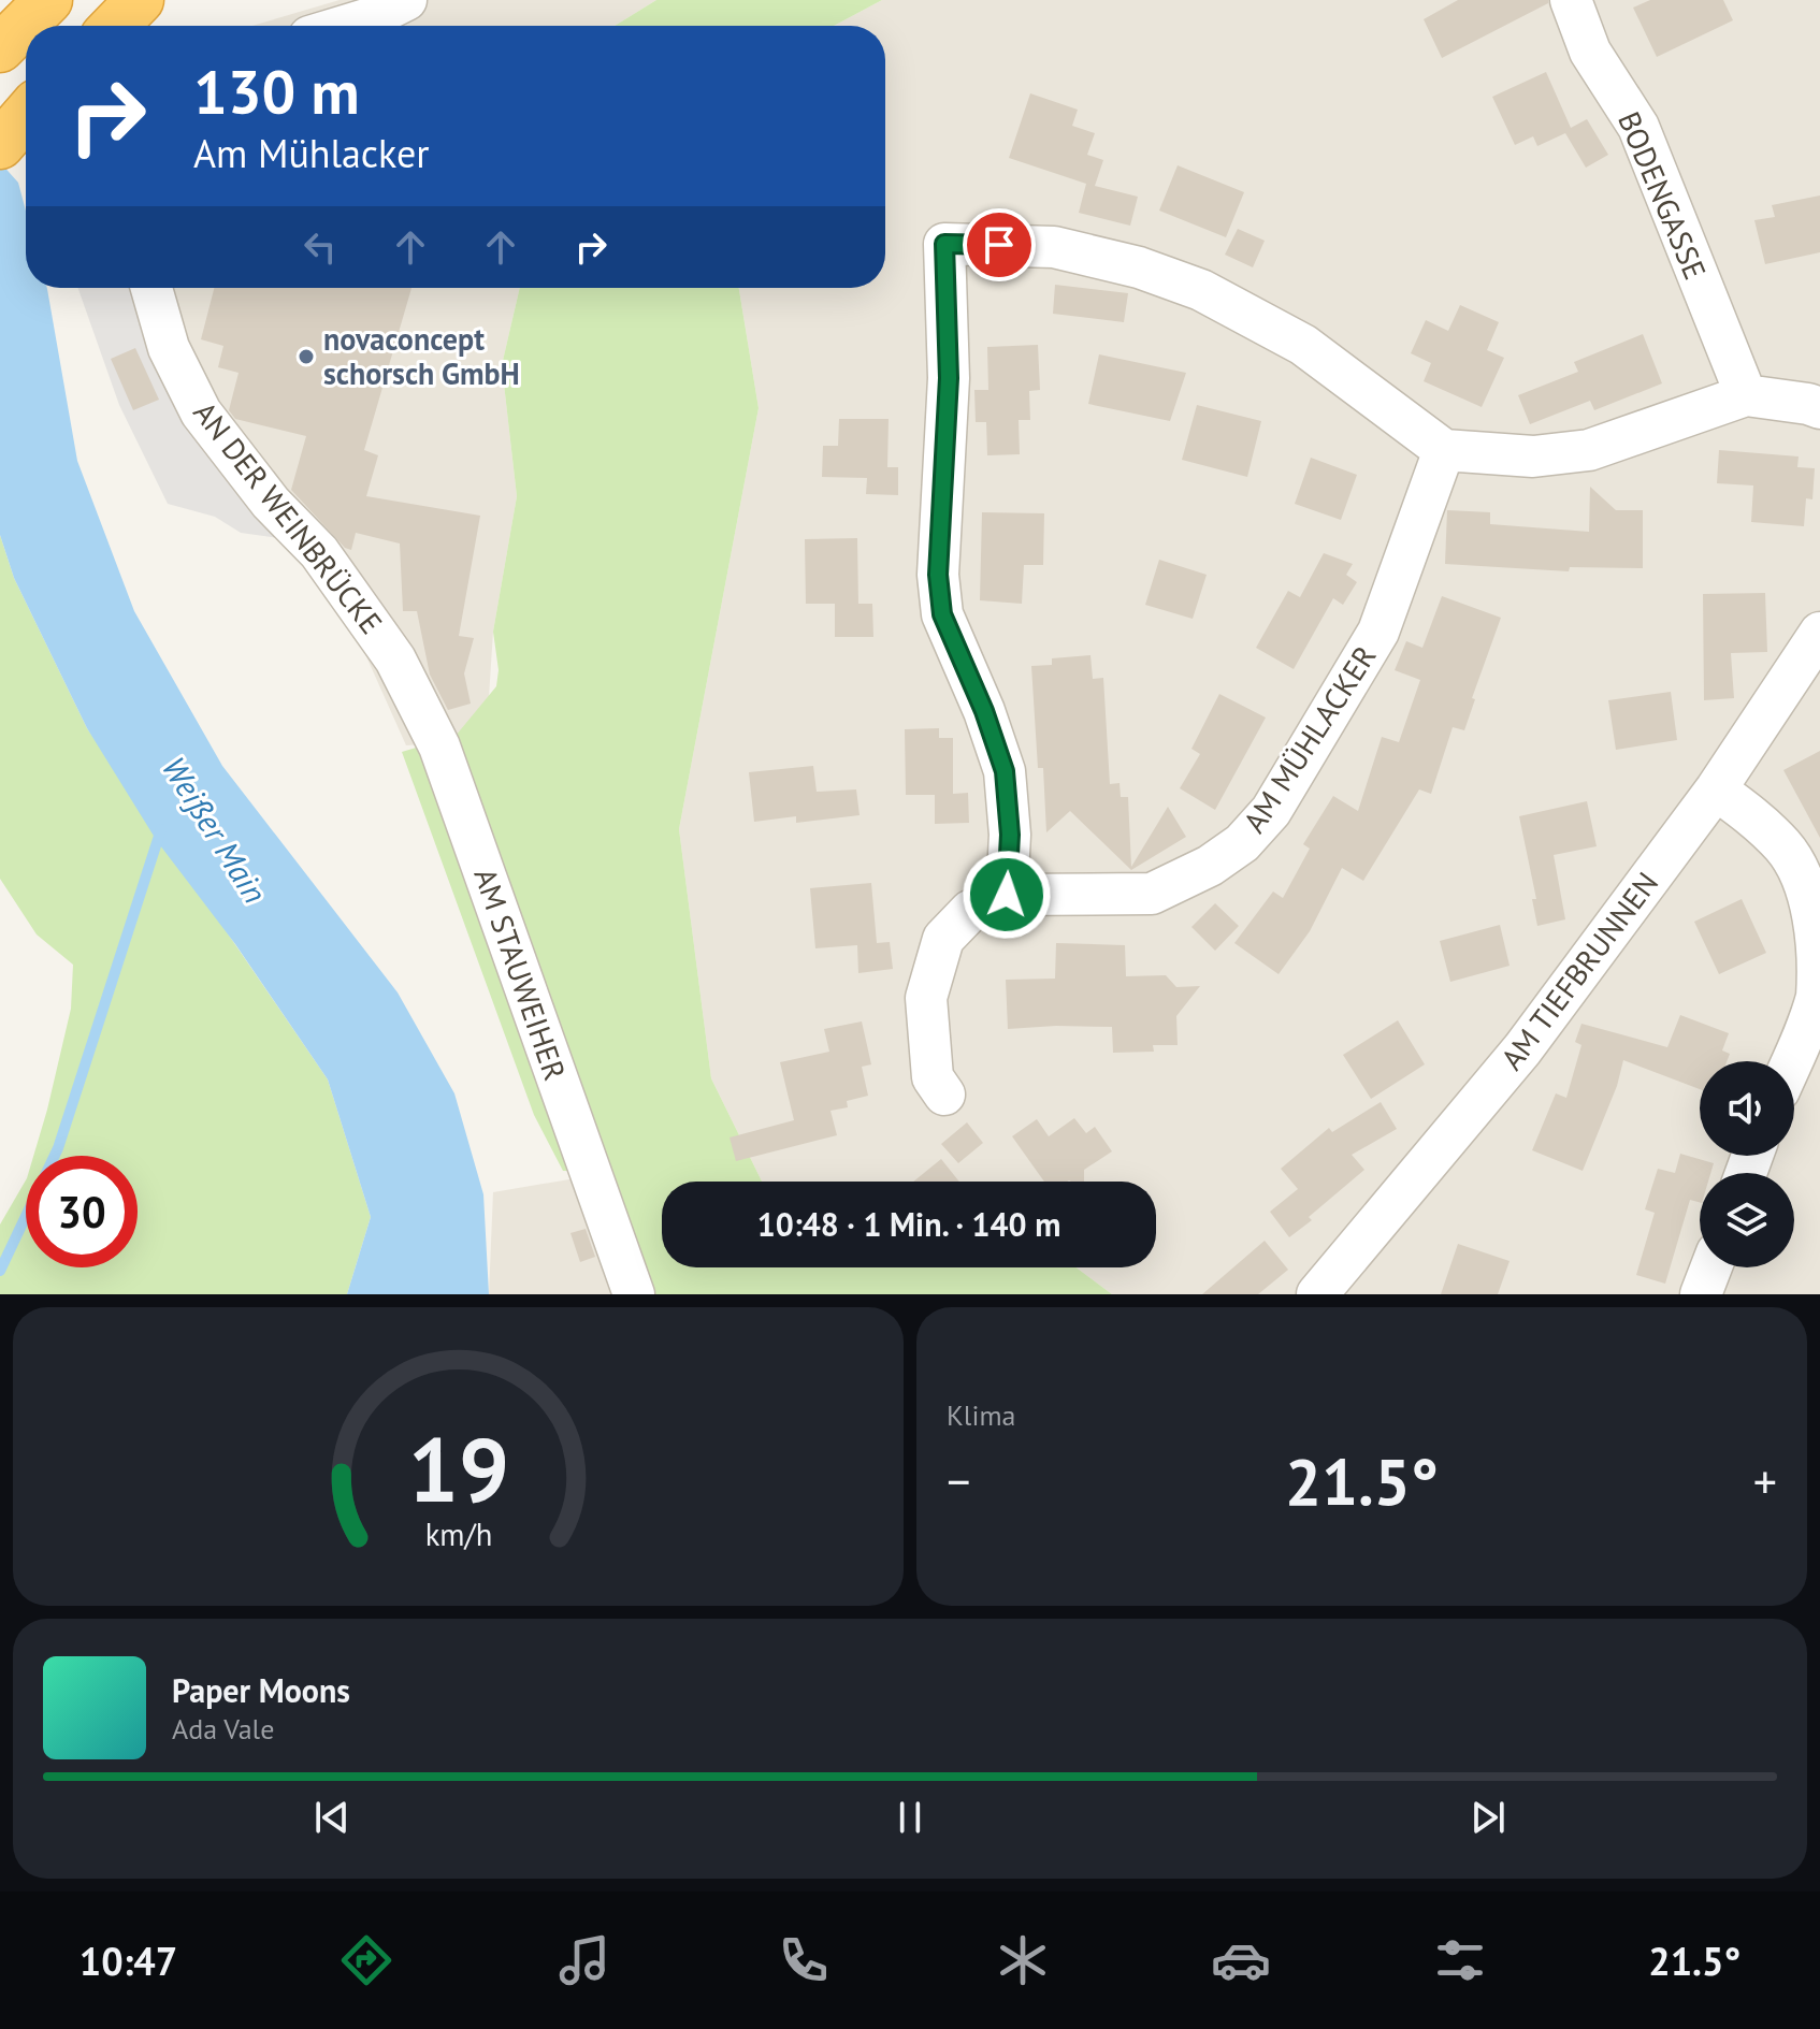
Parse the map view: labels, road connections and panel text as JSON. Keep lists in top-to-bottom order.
{
  "streets": {
    "street": [
      "BODENGASSE",
      "AN DER WEINBRÜCKE",
      "AM MÜHLACKER",
      "AM TIEFBRUNNEN",
      "AM STAUWEIHER"
    ]
  },
  "crossings": [
    ["AN DER WEINBRÜCKE", "AM STAUWEIHER"]
  ],
  "water": ["Weißer Main"],
  "places": ["novaconcept schorsch GmbH"],
  "page": {
    "turn": ["130 m", "Am Mühlacker"],
    "limit": "30",
    "trip": "10:48 · 1 Min. · 140 m",
    "tile": "Klima",
    "heat": ["−", "21.5°", "+"],
    "song": ["Paper Moons", "Ada Vale"],
    "tabs": ["10:47", "21.5°"],
    "gauge": ["19", "km/h"]
  }
}
